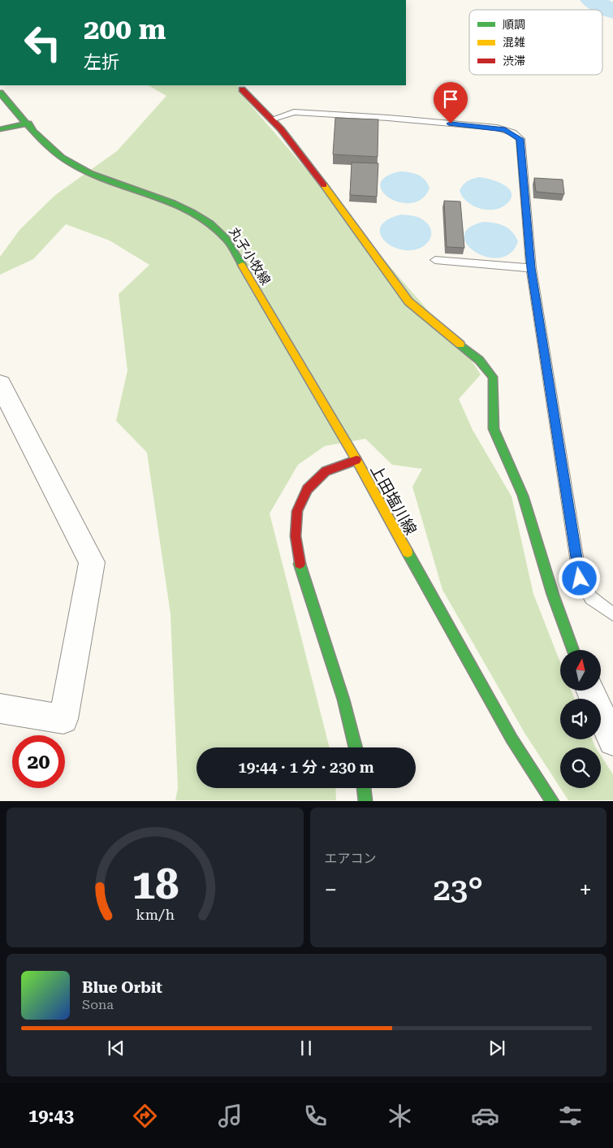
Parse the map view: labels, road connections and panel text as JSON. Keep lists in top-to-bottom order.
{
  "streets": {
    "street": ["丸子小牧線", "上田塩川線"]
  },
  "crossings": [
    ["丸子小牧線", "上田塩川線"]
  ],
  "legend": ["順調", "混雑", "渋滞"],
  "north": "top",
  "page": {
    "turn": ["200 m", "左折"],
    "limit": "20",
    "trip": "19:44 · 1 分 · 230 m",
    "tile": "エアコン",
    "heat": ["−", "23°", "+"],
    "song": ["Blue Orbit", "Sona"],
    "tabs": "19:43",
    "gauge": ["18", "km/h"]
  }
}
